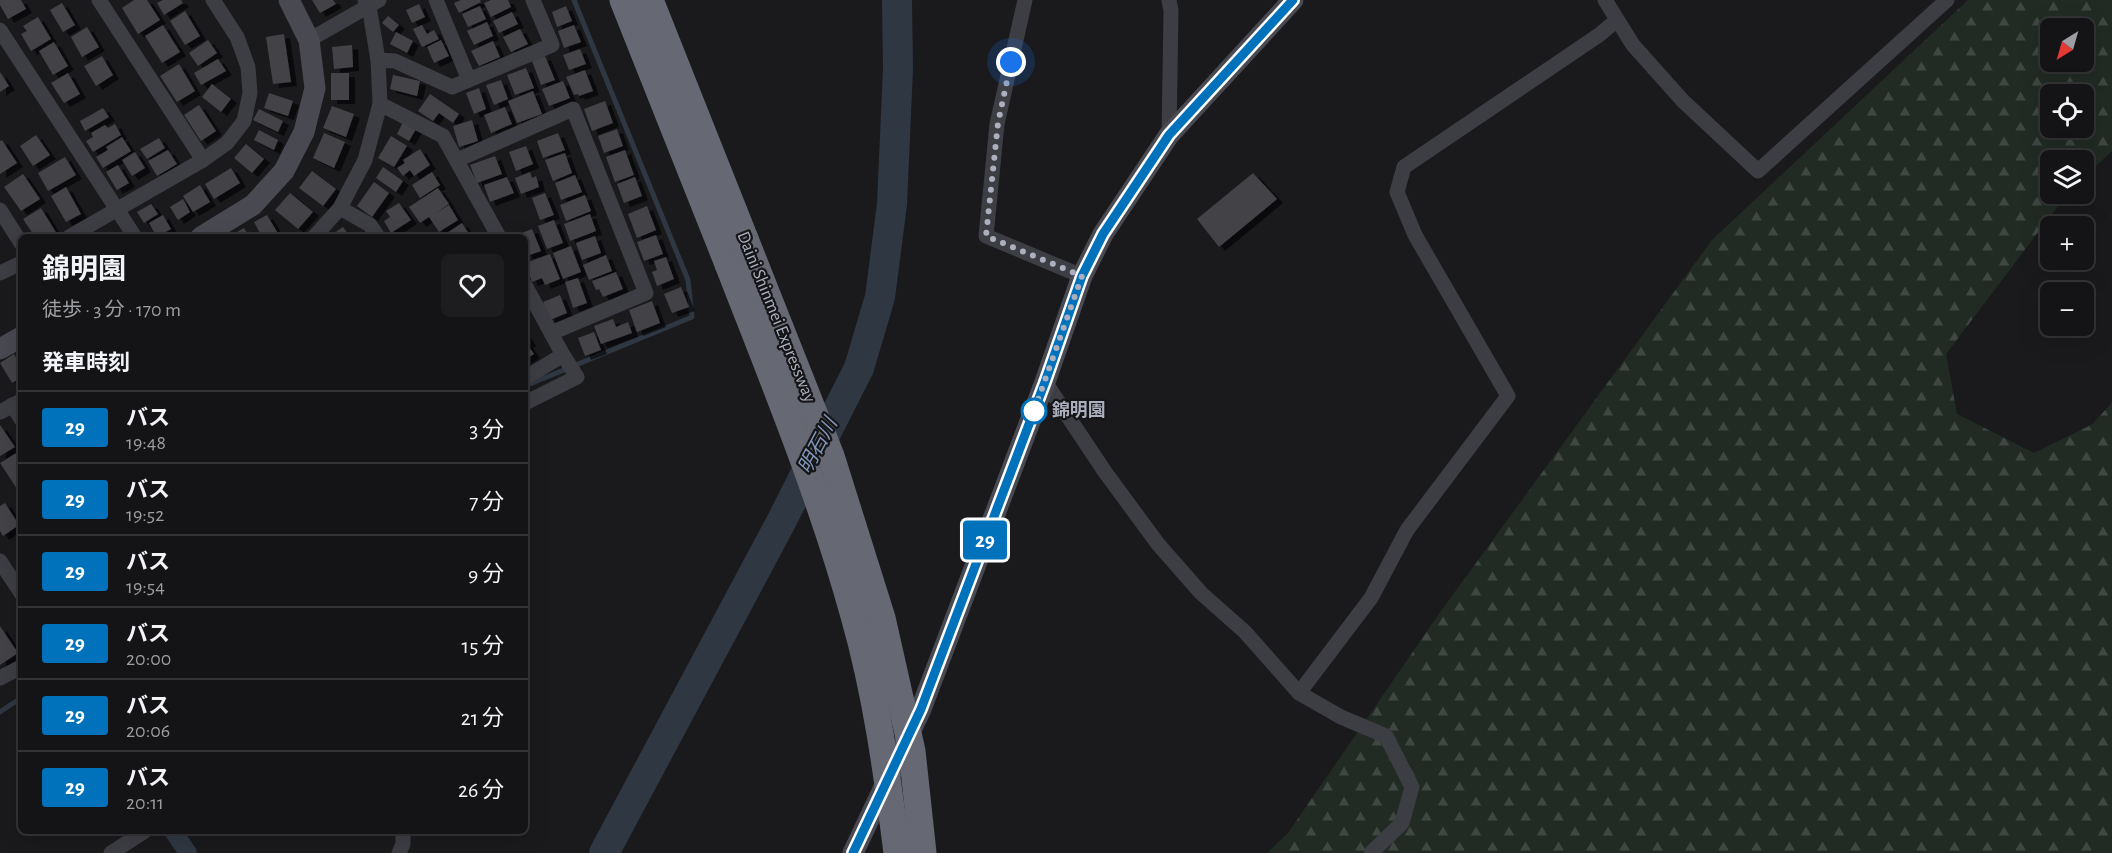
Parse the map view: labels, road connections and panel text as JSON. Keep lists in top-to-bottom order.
{
  "streets": {
    "highway": ["Daini Shinmei Expressway"]
  },
  "water": ["明石川"],
  "places": ["錦明園"],
  "lines": ["bus line 29"],
  "north": "bottom left",
  "page": {
    "on_map": "29",
    "map_buttons": ["+", "−"],
    "heading": [
      ["錦明園", "徒歩 · 3 分 · 170 m"],
      "発車時刻"
    ],
    "list": [
      {
        "mark": "29",
        "name": "バス",
        "note": "19:48",
        "value": "3 分"
      },
      {
        "mark": "29",
        "name": "バス",
        "note": "19:52",
        "value": "7 分"
      },
      {
        "mark": "29",
        "name": "バス",
        "note": "19:54",
        "value": "9 分"
      },
      {
        "mark": "29",
        "name": "バス",
        "note": "20:00",
        "value": "15 分"
      },
      {
        "mark": "29",
        "name": "バス",
        "note": "20:06",
        "value": "21 分"
      },
      {
        "mark": "29",
        "name": "バス",
        "note": "20:11",
        "value": "26 分"
      }
    ]
  }
}
